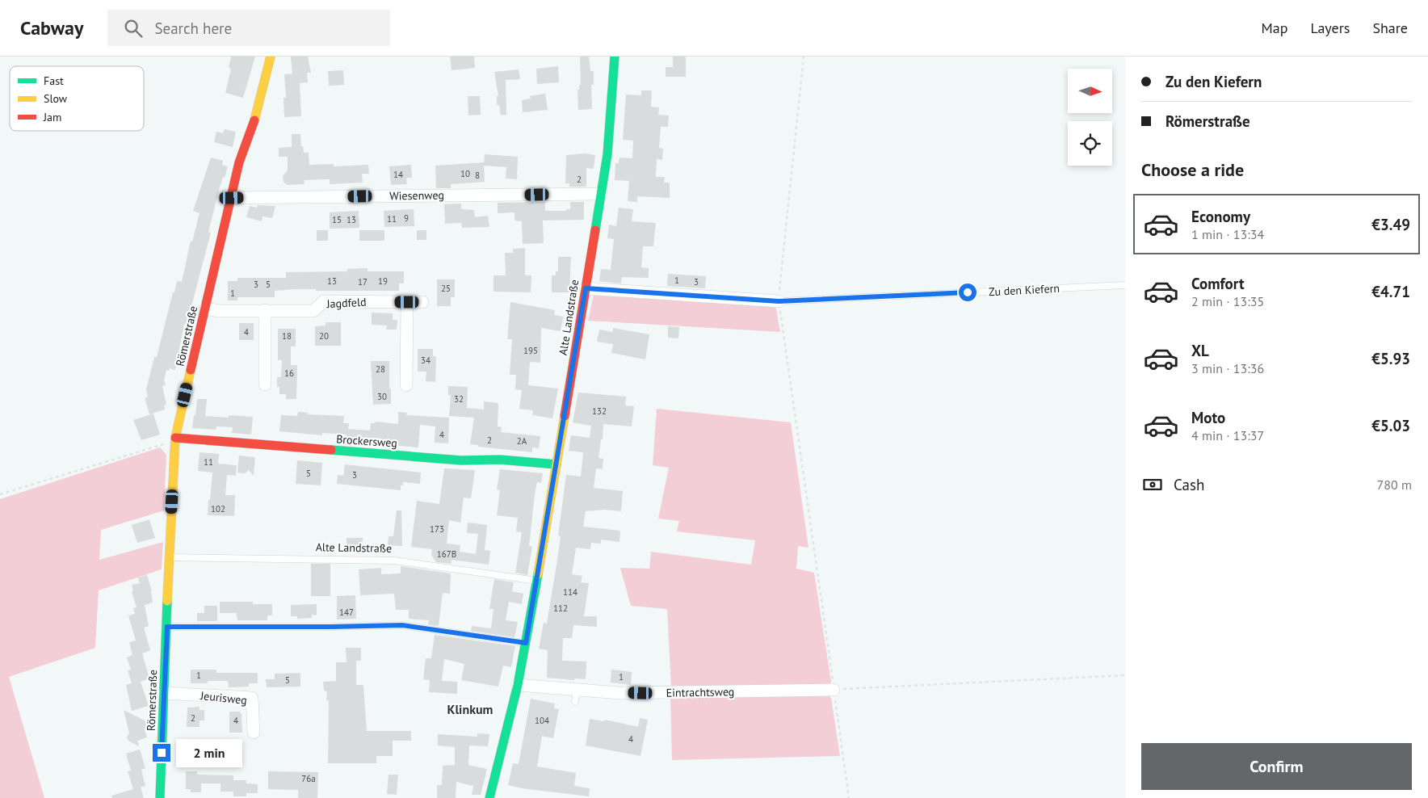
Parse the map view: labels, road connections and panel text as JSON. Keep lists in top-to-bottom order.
{
  "streets": {
    "street": [
      "Wiesenweg",
      "Zu den Kiefern",
      "Jagdfeld",
      "Alte Landstraße",
      "Römerstraße",
      "Brockersweg",
      "Eintrachtsweg",
      "Jeurisweg"
    ]
  },
  "crossings": [
    ["Wiesenweg", "Alte Landstraße"],
    ["Wiesenweg", "Römerstraße"],
    ["Zu den Kiefern", "Alte Landstraße"],
    ["Jagdfeld", "Römerstraße"],
    ["Alte Landstraße", "Römerstraße"],
    ["Alte Landstraße", "Brockersweg"],
    ["Alte Landstraße", "Eintrachtsweg"],
    ["Römerstraße", "Brockersweg"],
    ["Römerstraße", "Jeurisweg"]
  ],
  "districts": ["Klinkum"],
  "house_numbers": [
    "10",
    "14",
    "8",
    "2",
    "9",
    "11",
    "15",
    "13",
    "1",
    "13",
    "19",
    "17",
    "3",
    "3",
    "5",
    "25",
    "1",
    "4",
    "18",
    "20",
    "195",
    "34",
    "28",
    "16",
    "30",
    "32",
    "132",
    "4",
    "2",
    "2A",
    "11",
    "5",
    "3",
    "102",
    "173",
    "167B",
    "114",
    "112",
    "147",
    "1",
    "1",
    "5",
    "2",
    "4",
    "104",
    "4",
    "76a"
  ],
  "legend": ["Fast", "Slow", "Jam"],
  "north": "right",
  "page": {
    "header": "Cabway",
    "search": "Search here",
    "nav": ["Map", "Layers", "Share"],
    "banner": ["Zu den Kiefern", "Römerstraße"],
    "heading": "Choose a ride",
    "list": [
      {
        "name": "Economy",
        "note": "1 min · 13:34",
        "value": "€3.49"
      },
      {
        "name": "Comfort",
        "note": "2 min · 13:35",
        "value": "€4.71"
      },
      {
        "name": "XL",
        "note": "3 min · 13:36",
        "value": "€5.93"
      },
      {
        "name": "Moto",
        "note": "4 min · 13:37",
        "value": "€5.03"
      }
    ],
    "pay": ["Cash", "780 m"],
    "buttons": "Confirm",
    "bubble": "2 min"
  }
}
